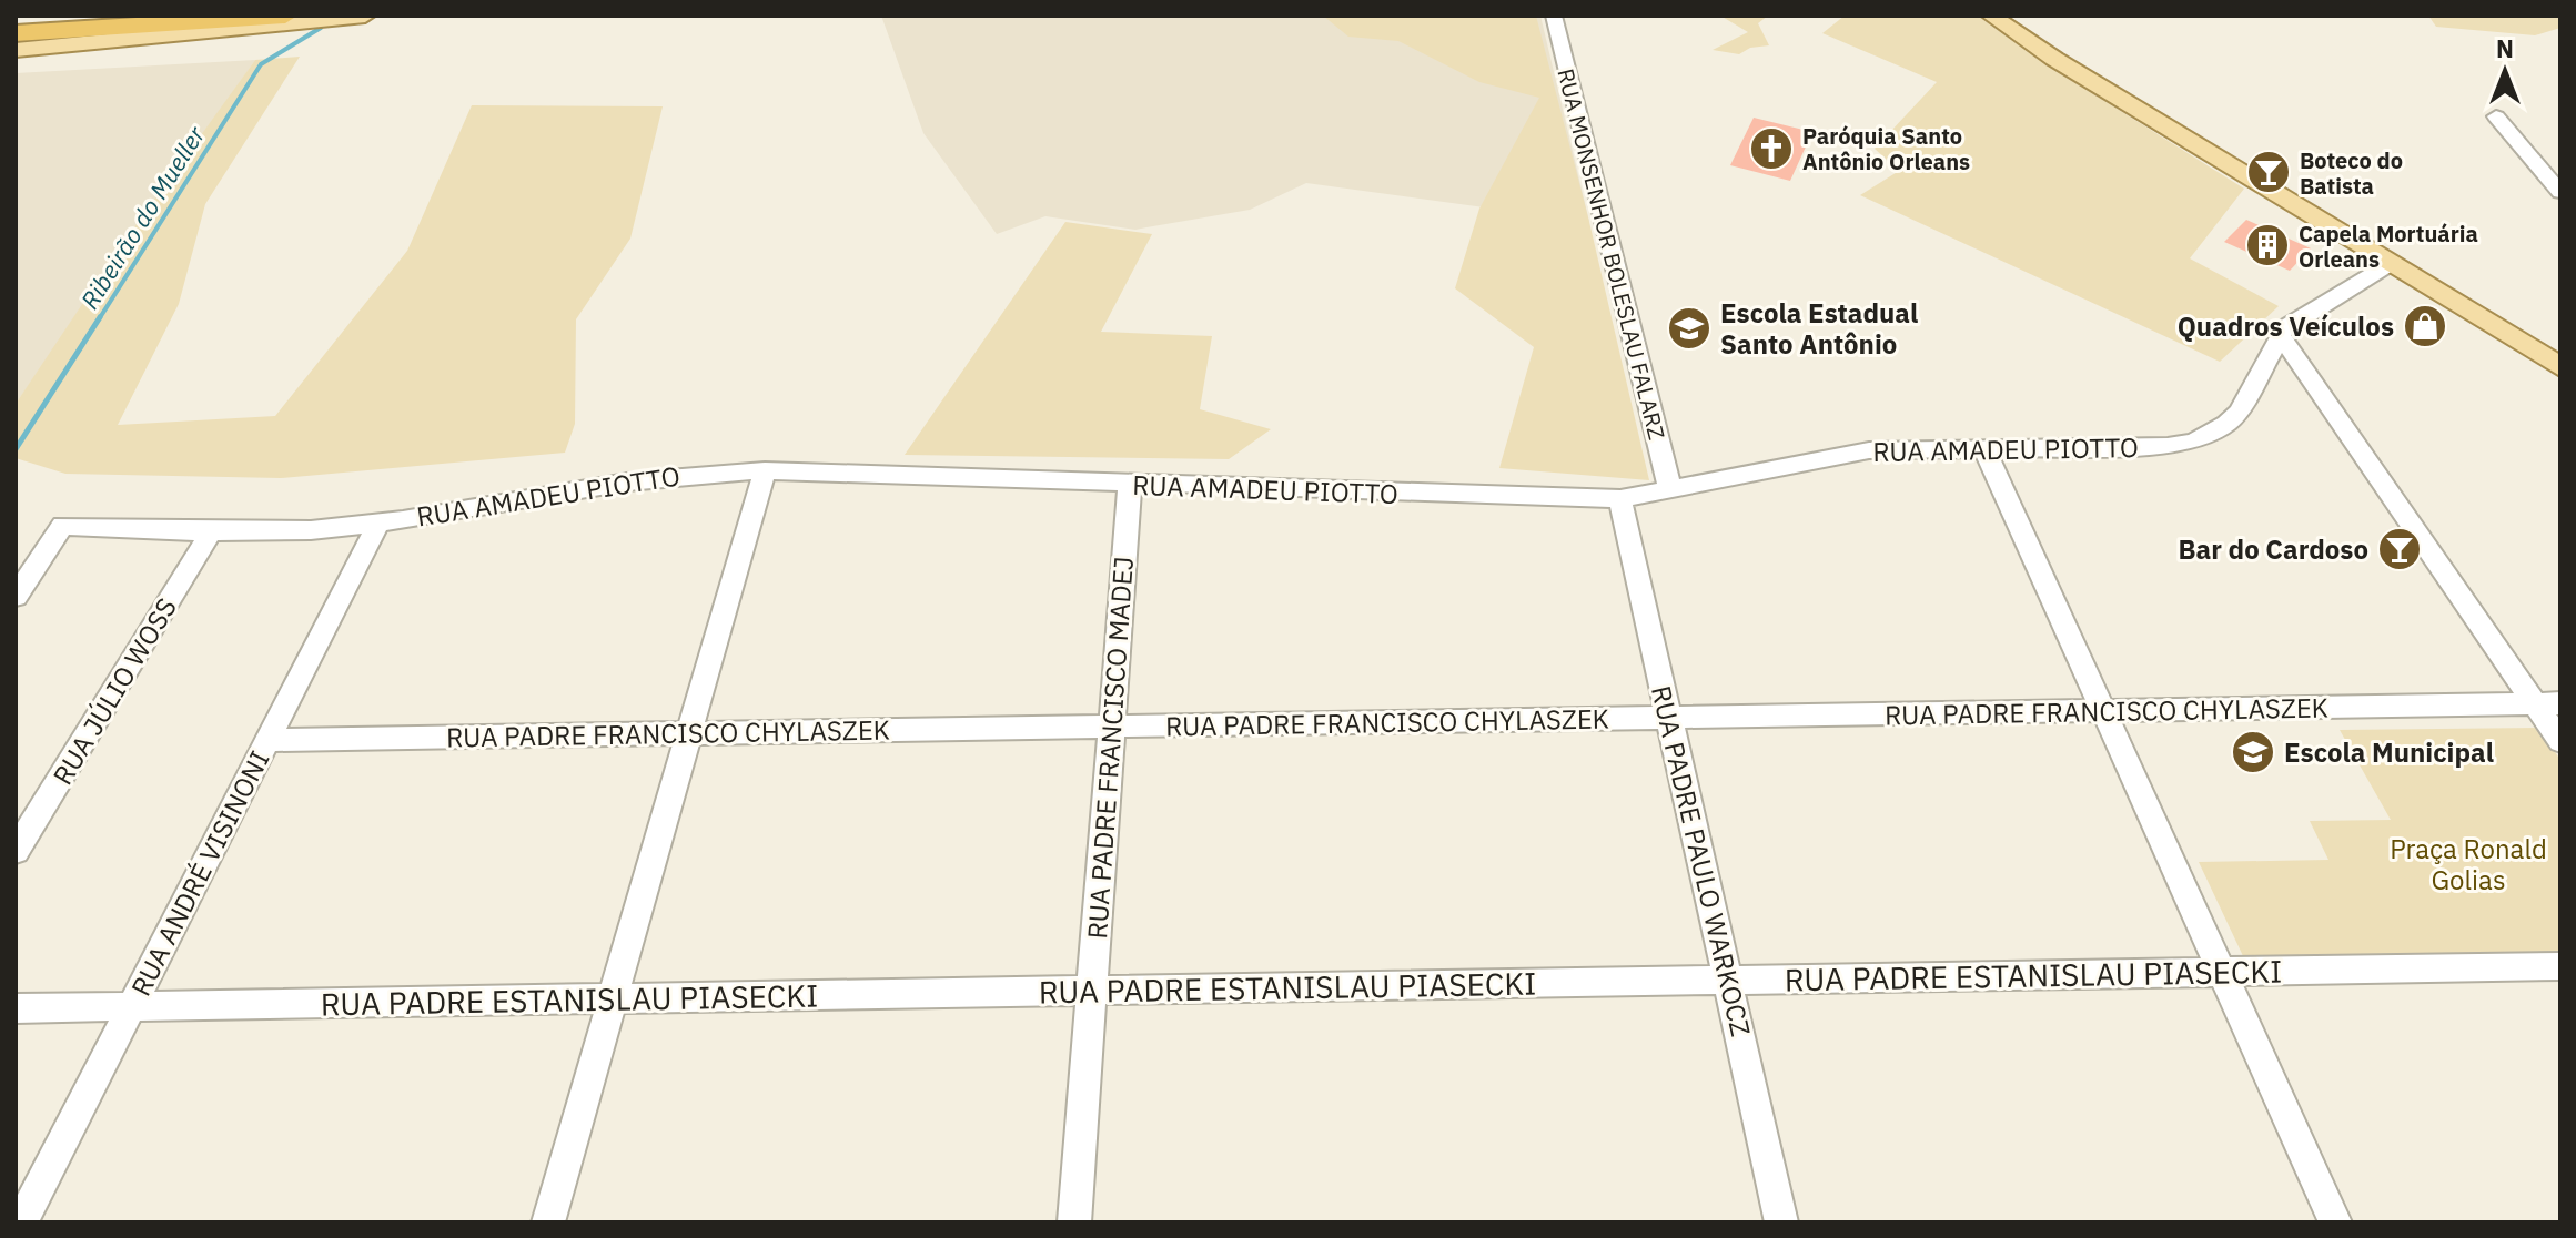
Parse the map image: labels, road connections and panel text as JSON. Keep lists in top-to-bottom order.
{
  "streets": {
    "street": [
      "RUA MONSENHOR BOLESLAU FALARZ",
      "RUA AMADEU PIOTTO",
      "RUA JÚLIO WOSS",
      "RUA PADRE FRANCISCO CHYLASZEK",
      "RUA PADRE FRANCISCO MADEJ",
      "RUA PADRE PAULO WARKOCZ",
      "RUA ANDRÉ VISINONI",
      "RUA PADRE ESTANISLAU PIASECKI"
    ]
  },
  "crossings": [
    ["RUA MONSENHOR BOLESLAU FALARZ", "RUA AMADEU PIOTTO"],
    ["RUA AMADEU PIOTTO", "RUA JÚLIO WOSS"],
    ["RUA AMADEU PIOTTO", "RUA PADRE FRANCISCO MADEJ"],
    ["RUA AMADEU PIOTTO", "RUA PADRE PAULO WARKOCZ"],
    ["RUA AMADEU PIOTTO", "RUA ANDRÉ VISINONI"],
    ["RUA PADRE FRANCISCO CHYLASZEK", "RUA PADRE FRANCISCO MADEJ"],
    ["RUA PADRE FRANCISCO CHYLASZEK", "RUA PADRE PAULO WARKOCZ"],
    ["RUA PADRE FRANCISCO CHYLASZEK", "RUA ANDRÉ VISINONI"],
    ["RUA PADRE FRANCISCO MADEJ", "RUA PADRE ESTANISLAU PIASECKI"],
    ["RUA PADRE PAULO WARKOCZ", "RUA PADRE ESTANISLAU PIASECKI"],
    ["RUA ANDRÉ VISINONI", "RUA PADRE ESTANISLAU PIASECKI"]
  ],
  "water": ["Ribeirão do Mueller"],
  "parks": ["Praça Ronald Golias"],
  "places": {
    "church": ["Paróquia Santo Antônio Orleans"],
    "bar": ["Boteco do Batista", "Bar do Cardoso"],
    "building": ["Capela Mortuária Orleans"],
    "shop": ["Quadros Veículos"],
    "school or university": ["Escola Estadual Santo Antônio", "Escola Municipal"]
  },
  "north": "top"
}
